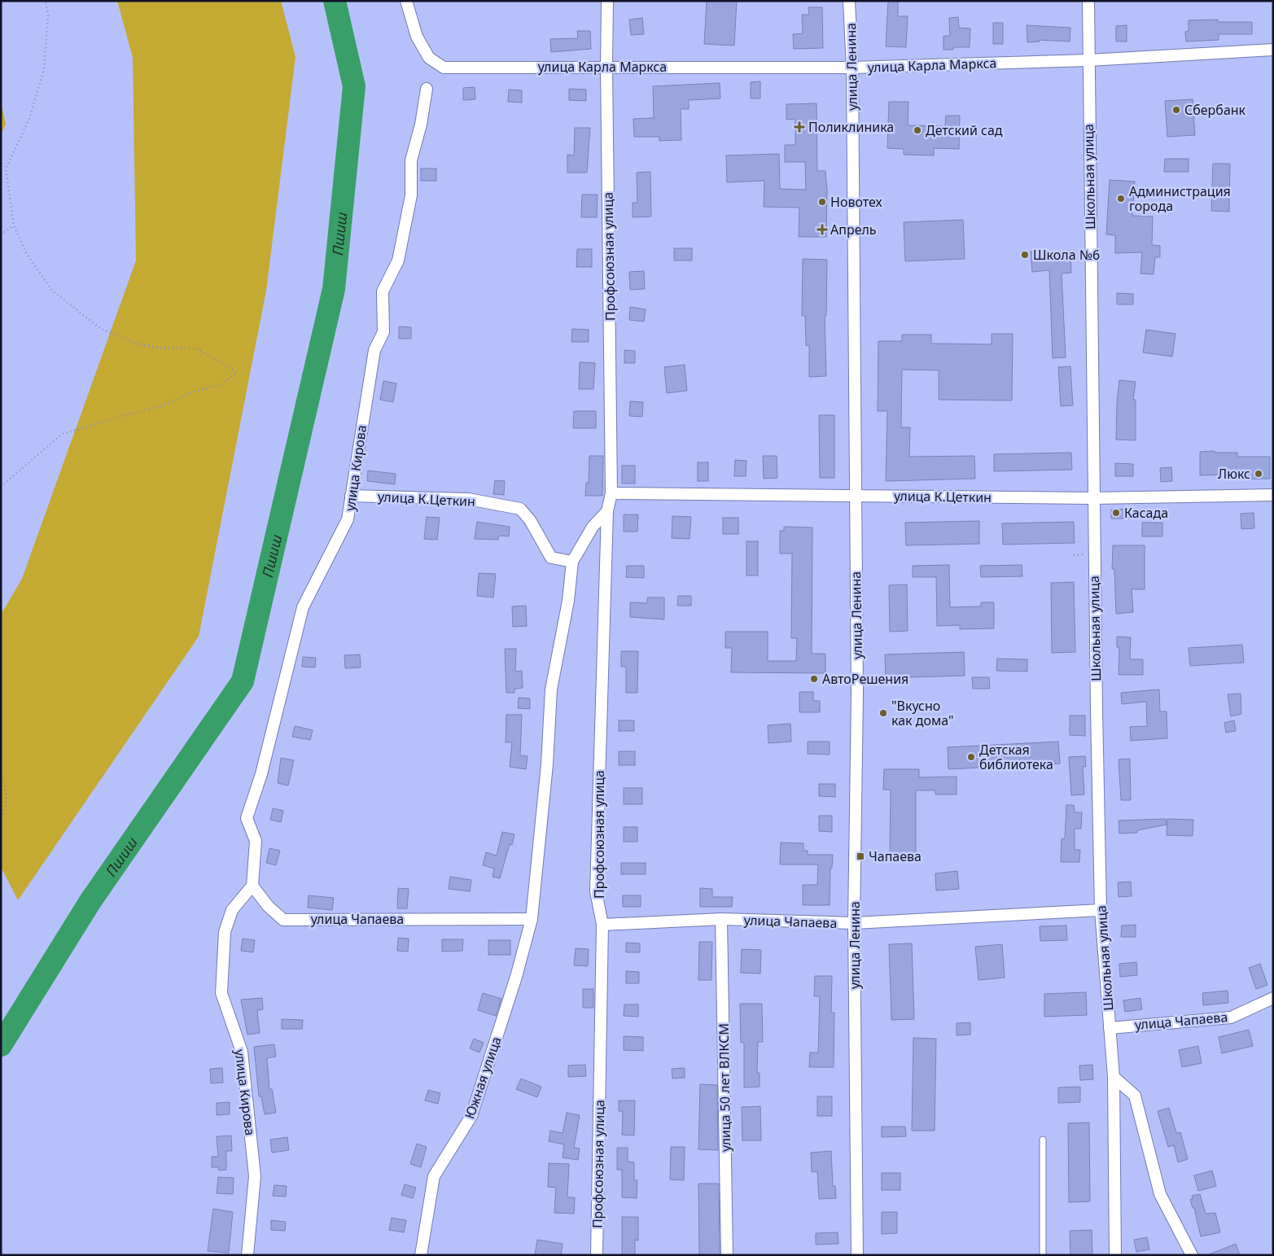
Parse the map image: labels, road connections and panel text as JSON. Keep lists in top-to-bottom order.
{
  "streets": {
    "street": [
      "улица Карла Маркса",
      "улица Ленина",
      "Школьная улица",
      "Профсоюзная улица",
      "улица Кирова",
      "улица К.Цеткин",
      "улица Чапаева",
      "Южная улица",
      "улица 50 лет ВЛКСМ"
    ]
  },
  "crossings": [
    ["улица Карла Маркса", "улица Ленина"],
    ["улица Карла Маркса", "Школьная улица"],
    ["улица Карла Маркса", "Профсоюзная улица"],
    ["улица Ленина", "улица К.Цеткин"],
    ["улица Ленина", "улица Чапаева"],
    ["Школьная улица", "улица К.Цеткин"],
    ["Школьная улица", "улица Чапаева"],
    ["Профсоюзная улица", "улица К.Цеткин"],
    ["Профсоюзная улица", "улица Чапаева"],
    ["улица Кирова", "улица К.Цеткин"],
    ["улица Кирова", "улица Чапаева"],
    ["улица Чапаева", "Южная улица"],
    ["улица Чапаева", "улица 50 лет ВЛКСМ"]
  ],
  "water": ["Пшиш"],
  "places": {
    "other": [
      "Сбербанк",
      "Детский сад",
      "Администрация города",
      "Новотех",
      "Школа №6",
      "Люкс",
      "Касада",
      "АвтоРешения",
      "\"Вкусно как дома\"",
      "Детская библиотека"
    ],
    "health": ["Поликлиника", "Апрель"],
    "transit": ["Чапаева"]
  }
}
